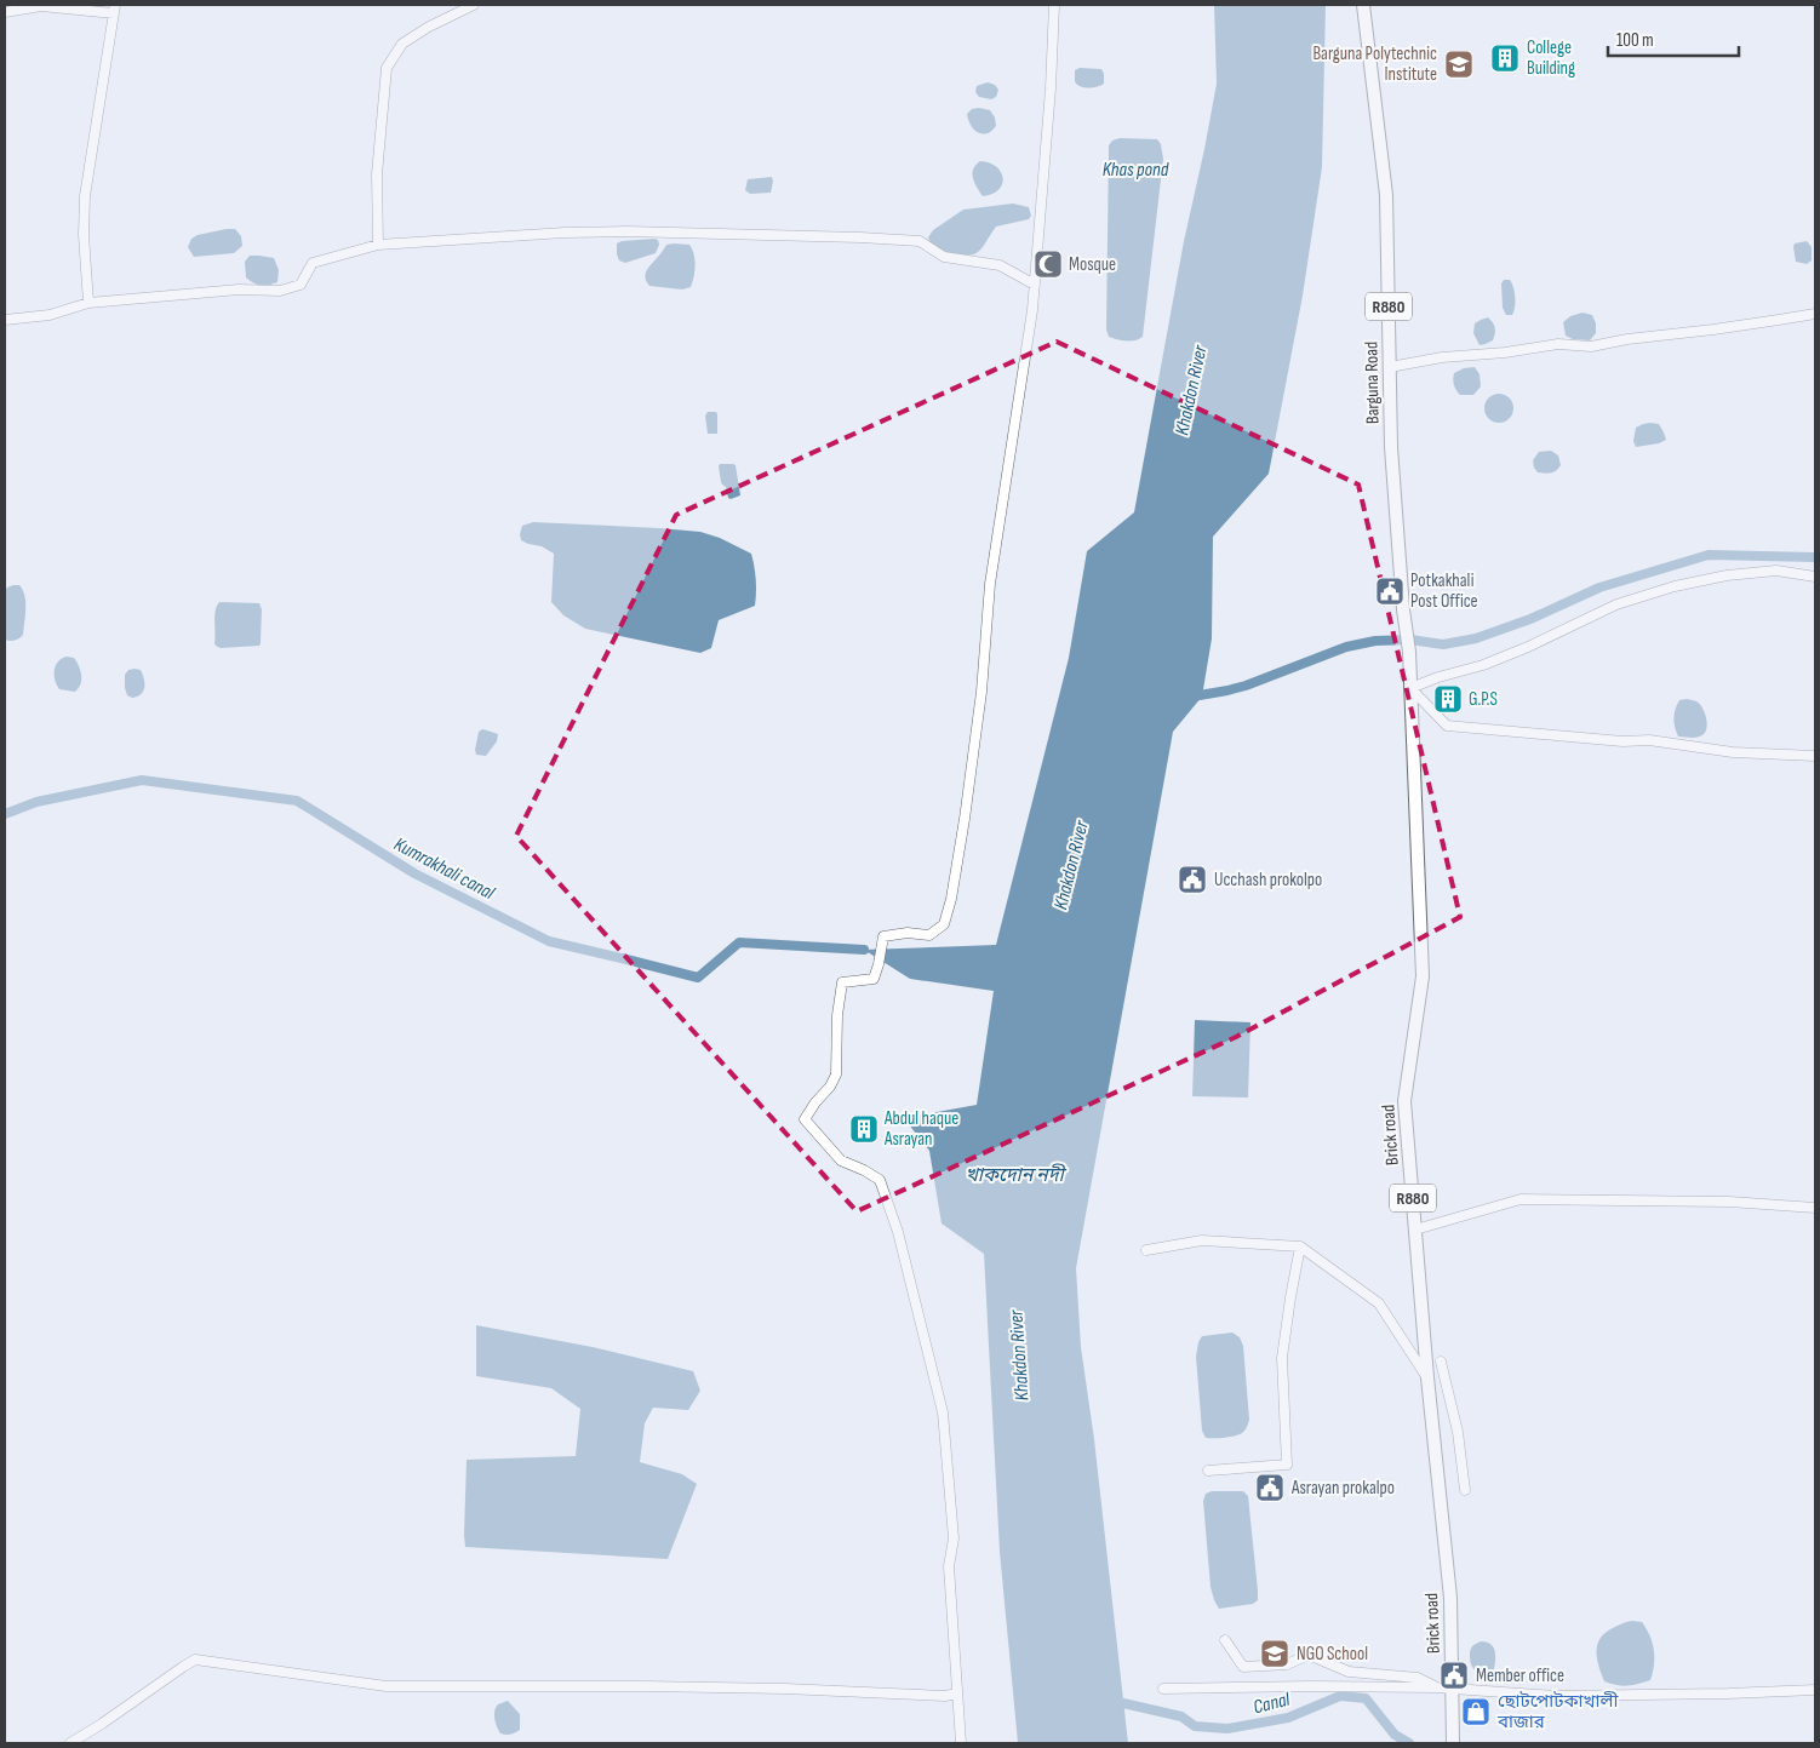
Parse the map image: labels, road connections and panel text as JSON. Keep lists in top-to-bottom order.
{
  "streets": {
    "main road": ["R880", "Barguna Road", "Brick road"]
  },
  "crossings": [
    ["Barguna Road", "Brick road"]
  ],
  "water": [
    "Khas pond",
    "Khakdon River",
    "Kumrakhali canal",
    "খাকদোন নদী",
    "Canal"
  ],
  "places": {
    "building": ["College Building", "G.P.S", "Abdul haque Asrayan"],
    "school or university": ["Barguna Polytechnic Institute", "NGO School"],
    "mosque": ["Mosque"],
    "public building": [
      "Potkakhali Post Office",
      "Ucchash prokolpo",
      "Asrayan prokalpo",
      "Member office"
    ],
    "shop": ["ছোটপোটকাখালী বাজার"]
  },
  "scale_bar": "100 m"
}
